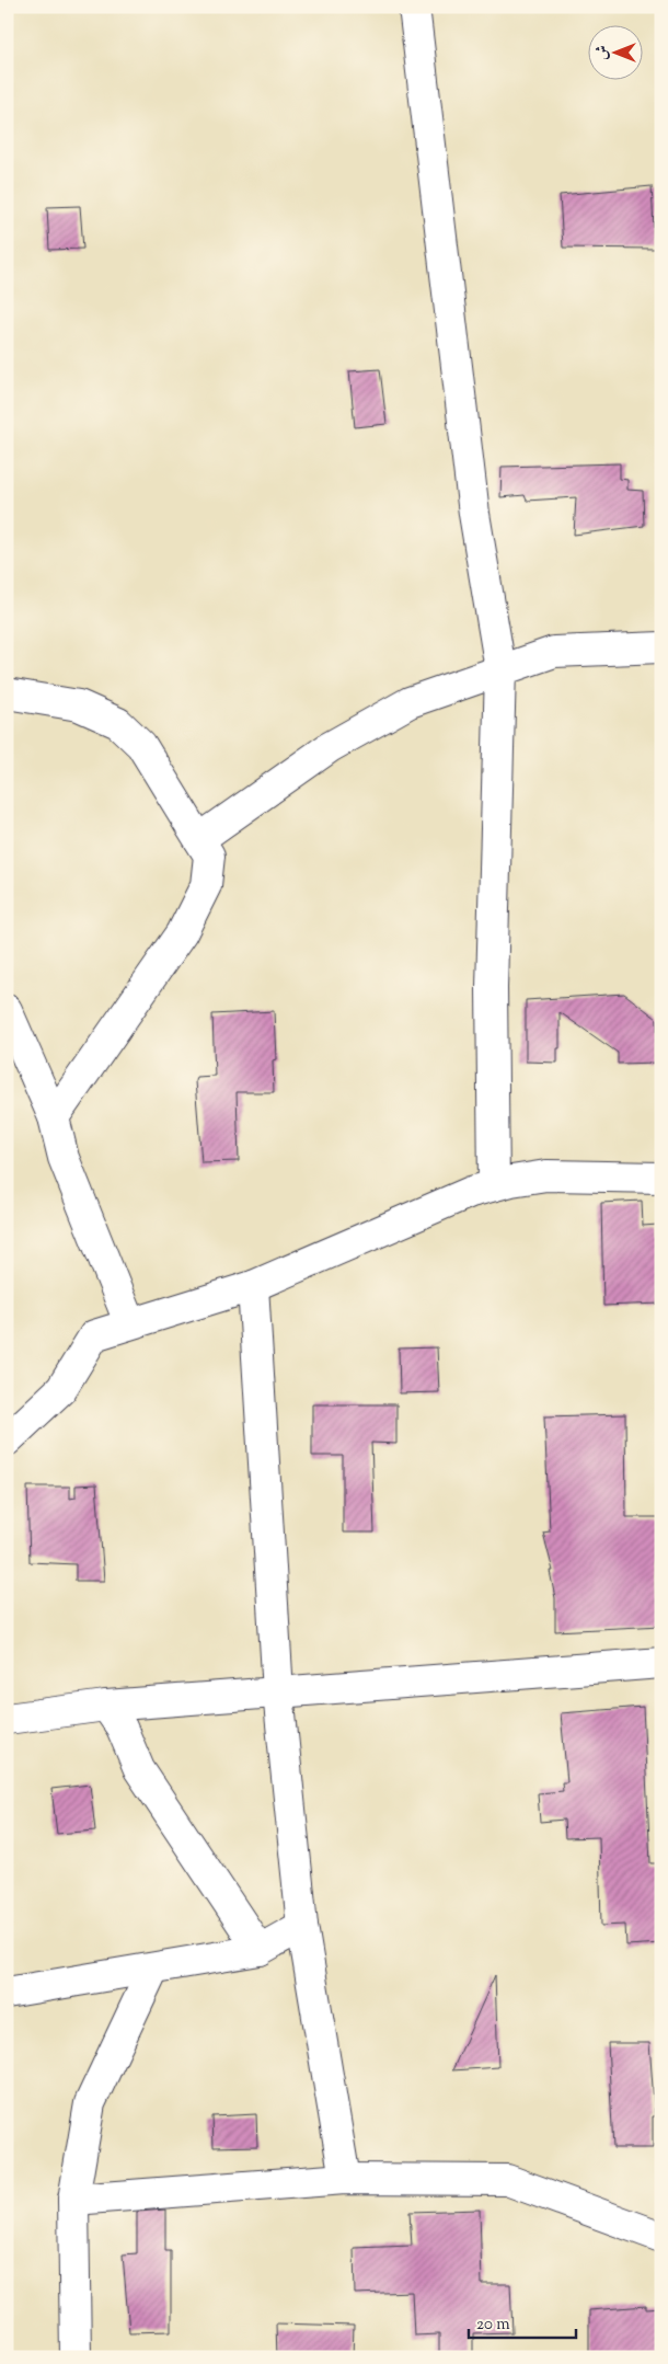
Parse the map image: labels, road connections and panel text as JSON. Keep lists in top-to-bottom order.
{
  "scale_bar": "20 m",
  "north": "left"
}
